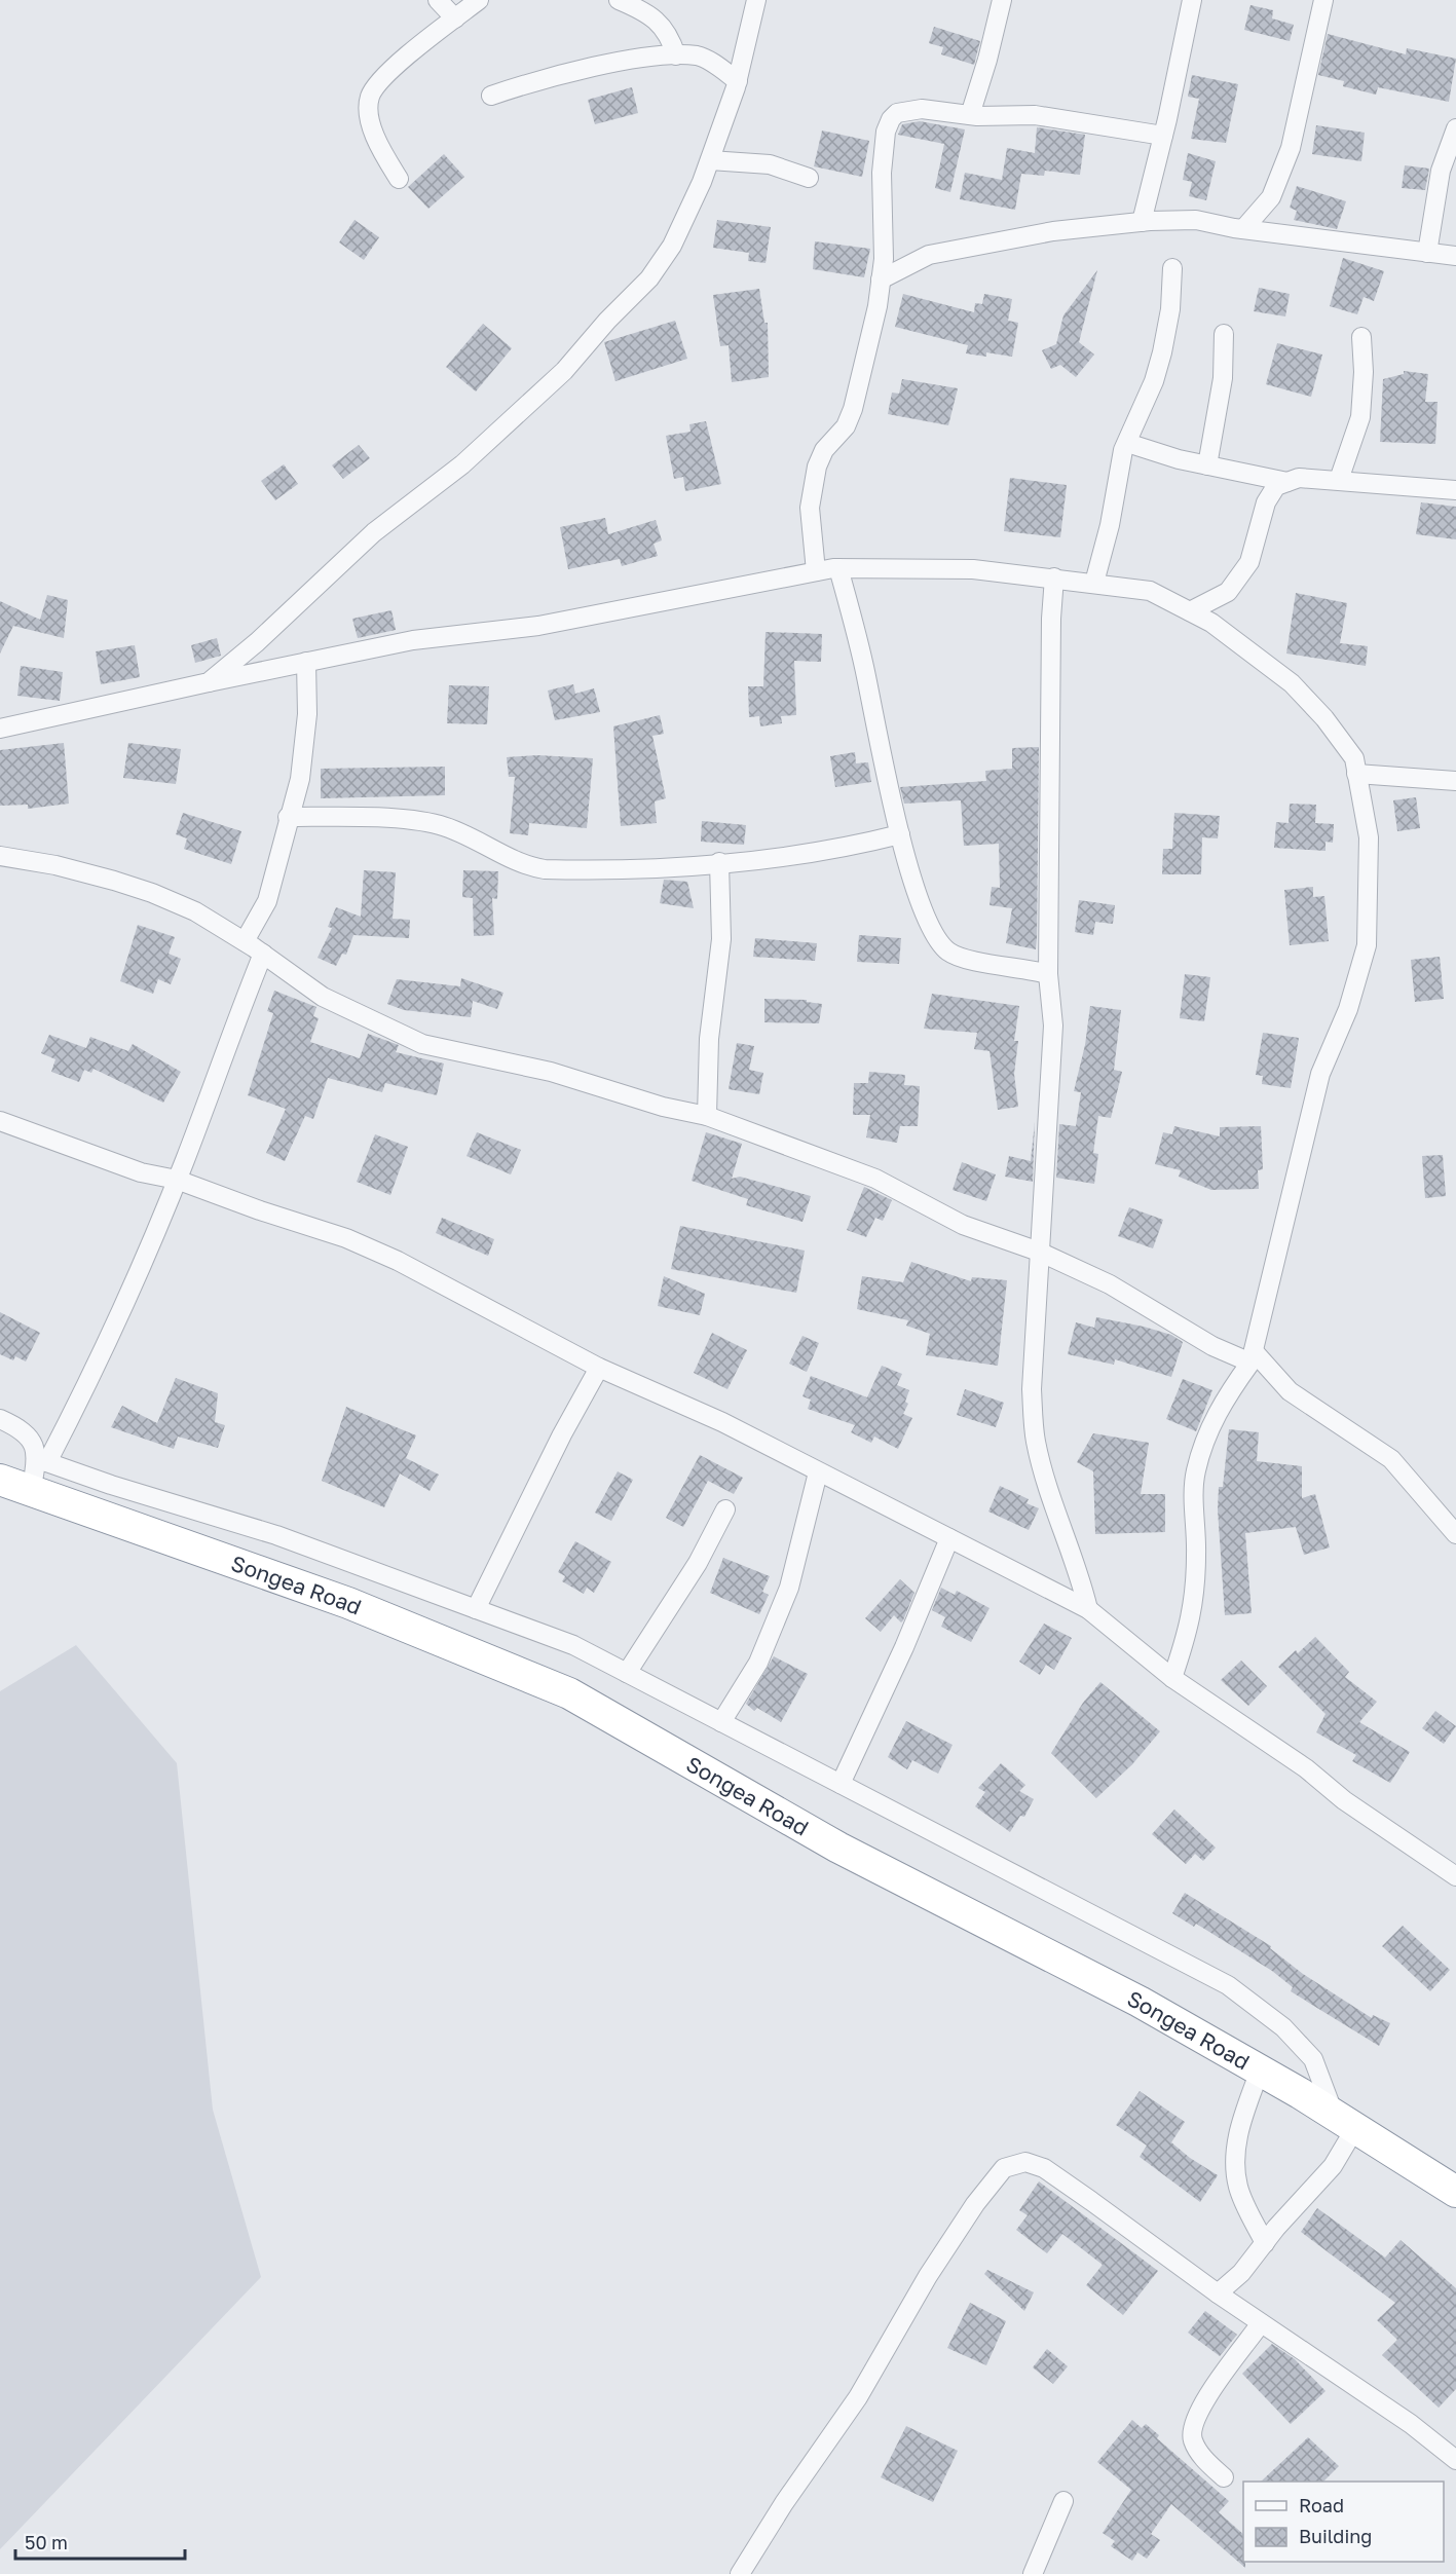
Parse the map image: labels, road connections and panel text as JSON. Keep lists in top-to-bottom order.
{
  "streets": {
    "highway": ["Songea Road"]
  },
  "legend": ["Road", "Building"],
  "scale_bar": "50 m"
}
